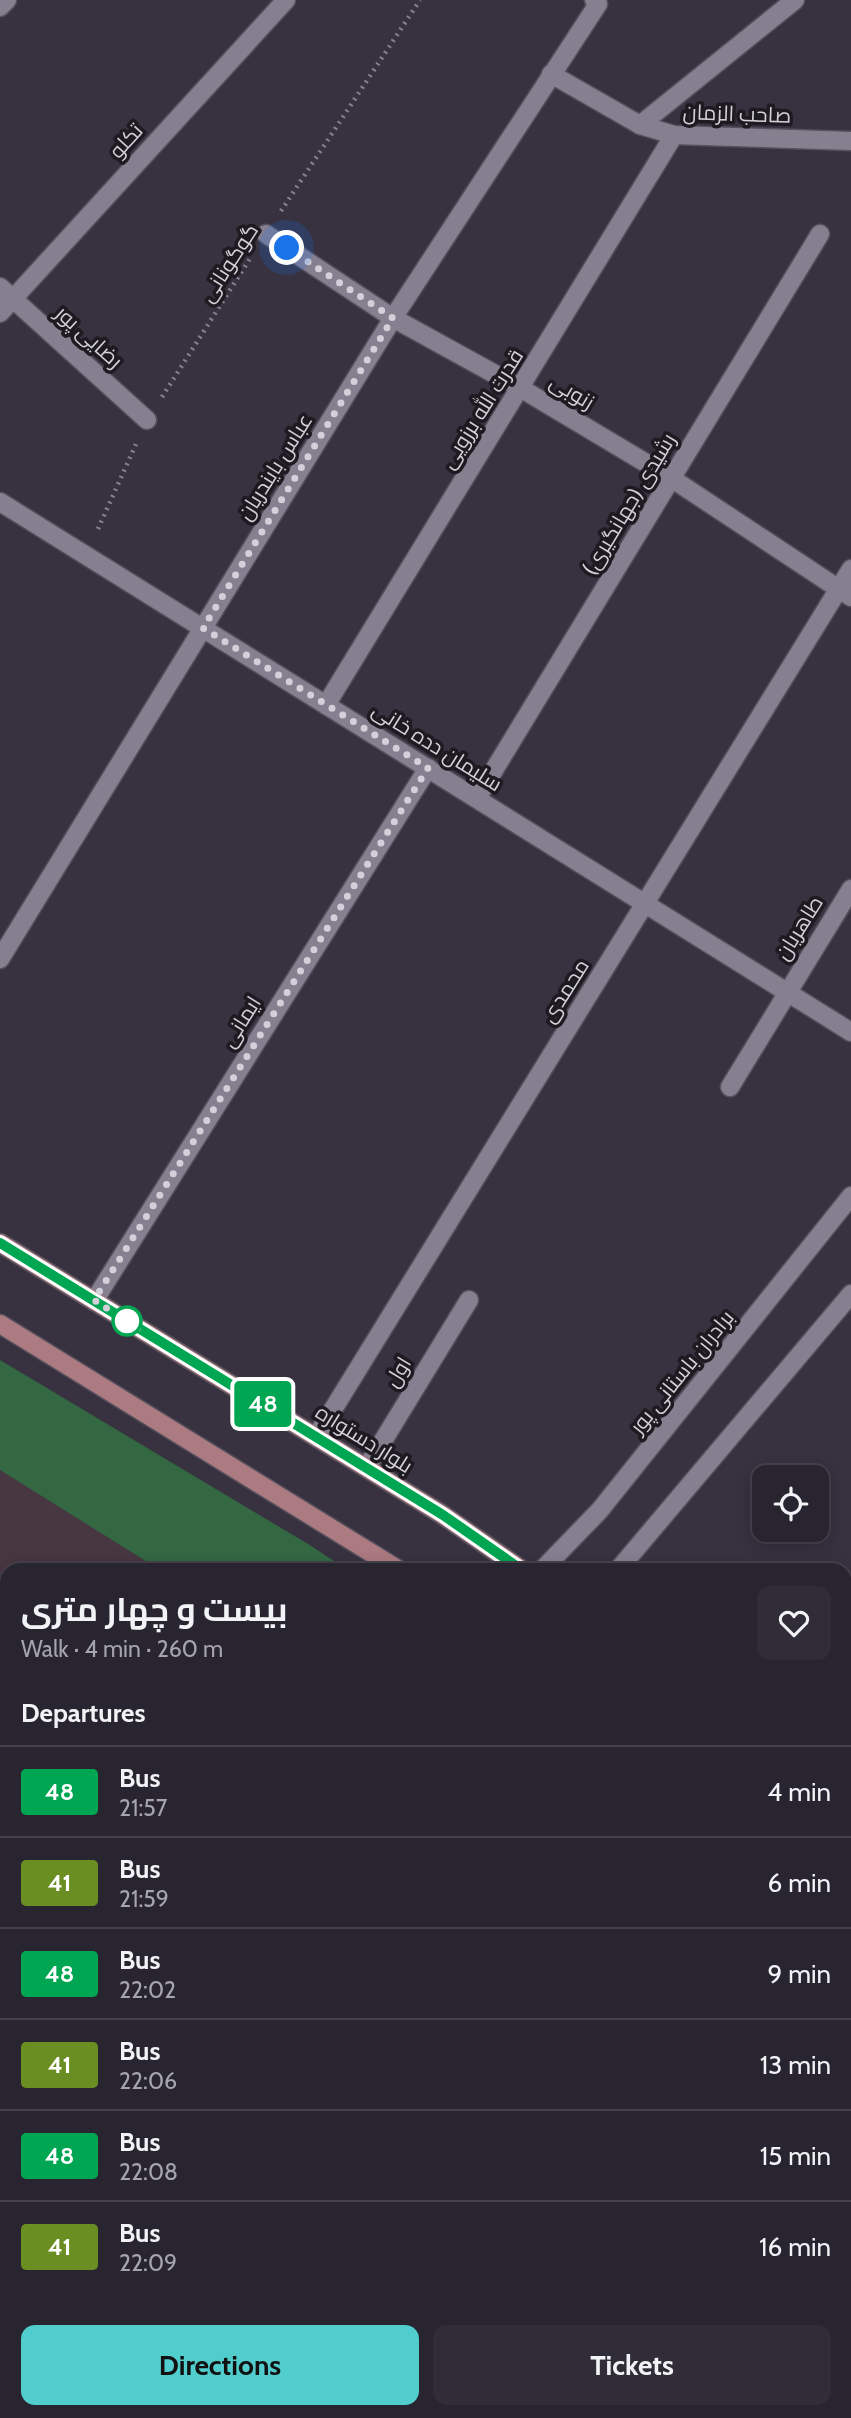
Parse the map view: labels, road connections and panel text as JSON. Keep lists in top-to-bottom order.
{
  "streets": {
    "main road": ["بلوار دستواره"],
    "street": [
      "صاحب الزمان",
      "تکلو",
      "رضایی پور",
      "زنوبی",
      "قدرت الله برزویی",
      "عباس بایندریان",
      "رشیدی (جهانگیری)",
      "سلیمان دده خانی",
      "طاهریان",
      "محمدی",
      "ایمانی",
      "اول",
      "برادران باستانی پور"
    ],
    "path": ["گوگونانی"]
  },
  "crossings": [
    ["صاحب الزمان", "قدرت الله برزویی"],
    ["صاحب الزمان", "عباس بایندریان"],
    ["تکلو", "رضایی پور"],
    ["گوگونانی", "رضایی پور"],
    ["گوگونانی", "زنوبی"],
    ["گوگونانی", "سلیمان دده خانی"],
    ["زنوبی", "قدرت الله برزویی"],
    ["زنوبی", "عباس بایندریان"],
    ["زنوبی", "رشیدی (جهانگیری)"],
    ["زنوبی", "محمدی"],
    ["قدرت الله برزویی", "سلیمان دده خانی"],
    ["عباس بایندریان", "سلیمان دده خانی"],
    ["رشیدی (جهانگیری)", "سلیمان دده خانی"],
    ["سلیمان دده خانی", "طاهریان"],
    ["سلیمان دده خانی", "محمدی"],
    ["سلیمان دده خانی", "ایمانی"],
    ["محمدی", "بلوار دستواره"],
    ["ایمانی", "بلوار دستواره"],
    ["اول", "بلوار دستواره"]
  ],
  "lines": ["bus line 48"],
  "page": {
    "on_map": "48",
    "heading": [
      ["بیست و چهار متری", "Walk · 4 min · 260 m"],
      "Departures"
    ],
    "list": [
      {
        "mark": "48",
        "name": "Bus",
        "note": "21:57",
        "value": "4 min"
      },
      {
        "mark": "41",
        "name": "Bus",
        "note": "21:59",
        "value": "6 min"
      },
      {
        "mark": "48",
        "name": "Bus",
        "note": "22:02",
        "value": "9 min"
      },
      {
        "mark": "41",
        "name": "Bus",
        "note": "22:06",
        "value": "13 min"
      },
      {
        "mark": "48",
        "name": "Bus",
        "note": "22:08",
        "value": "15 min"
      },
      {
        "mark": "41",
        "name": "Bus",
        "note": "22:09",
        "value": "16 min"
      }
    ],
    "buttons": ["Directions", "Tickets"]
  }
}
